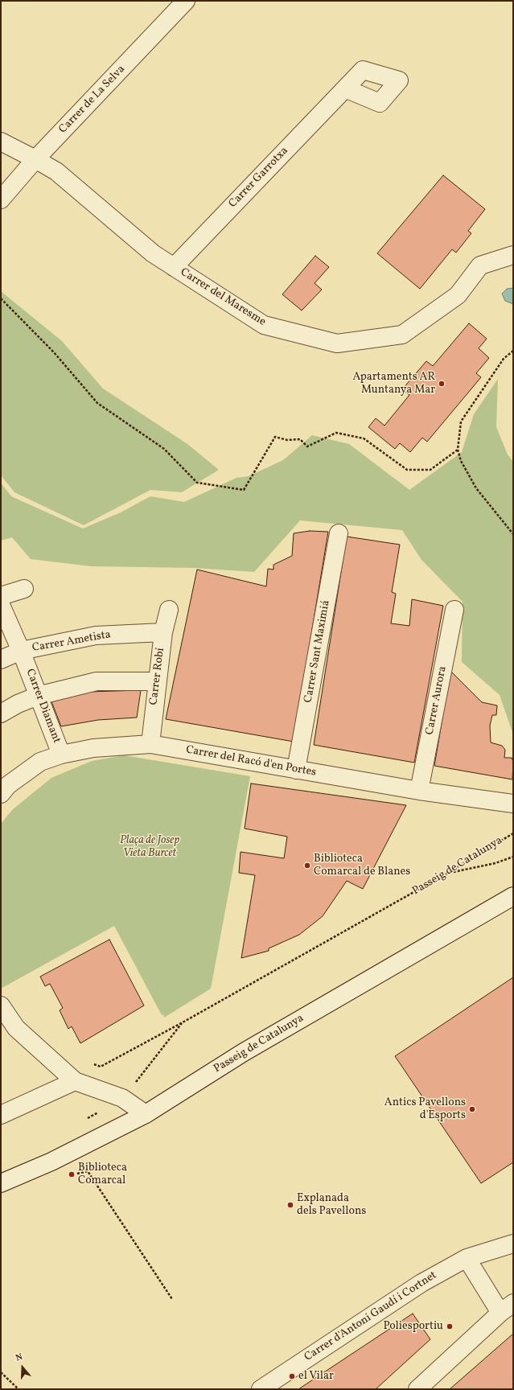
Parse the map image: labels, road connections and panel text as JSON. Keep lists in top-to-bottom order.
{
  "streets": {
    "street": [
      "Carrer de La Selva",
      "Carrer Garrotxa",
      "Carrer del Maresme",
      "Carrer Ametista",
      "Carrer Sant Maximiá",
      "Carrer Robí",
      "Carrer Aurora",
      "Carrer Diamant",
      "Carrer del Racó d'en Portes",
      "Passeig de Catalunya",
      "Carrer d'Antoni Gaudí i Cortnet"
    ]
  },
  "crossings": [
    ["Carrer de La Selva", "Carrer del Maresme"],
    ["Carrer Garrotxa", "Carrer del Maresme"],
    ["Carrer Ametista", "Carrer Robí"],
    ["Carrer Ametista", "Carrer Diamant"],
    ["Carrer Sant Maximiá", "Carrer del Racó d'en Portes"],
    ["Carrer Robí", "Carrer del Racó d'en Portes"],
    ["Carrer Aurora", "Carrer del Racó d'en Portes"],
    ["Carrer Diamant", "Carrer del Racó d'en Portes"]
  ],
  "parks": ["Plaça de Josep Vieta Burcet"],
  "places": [
    "Apartaments AR Muntanya Mar",
    "Biblioteca Comarcal de Blanes",
    "Antics Pavellons d'Esports",
    "Biblioteca Comarcal",
    "Explanada dels Pavellons",
    "Poliesportiu",
    "el Vilar"
  ],
  "north": "top"
}
